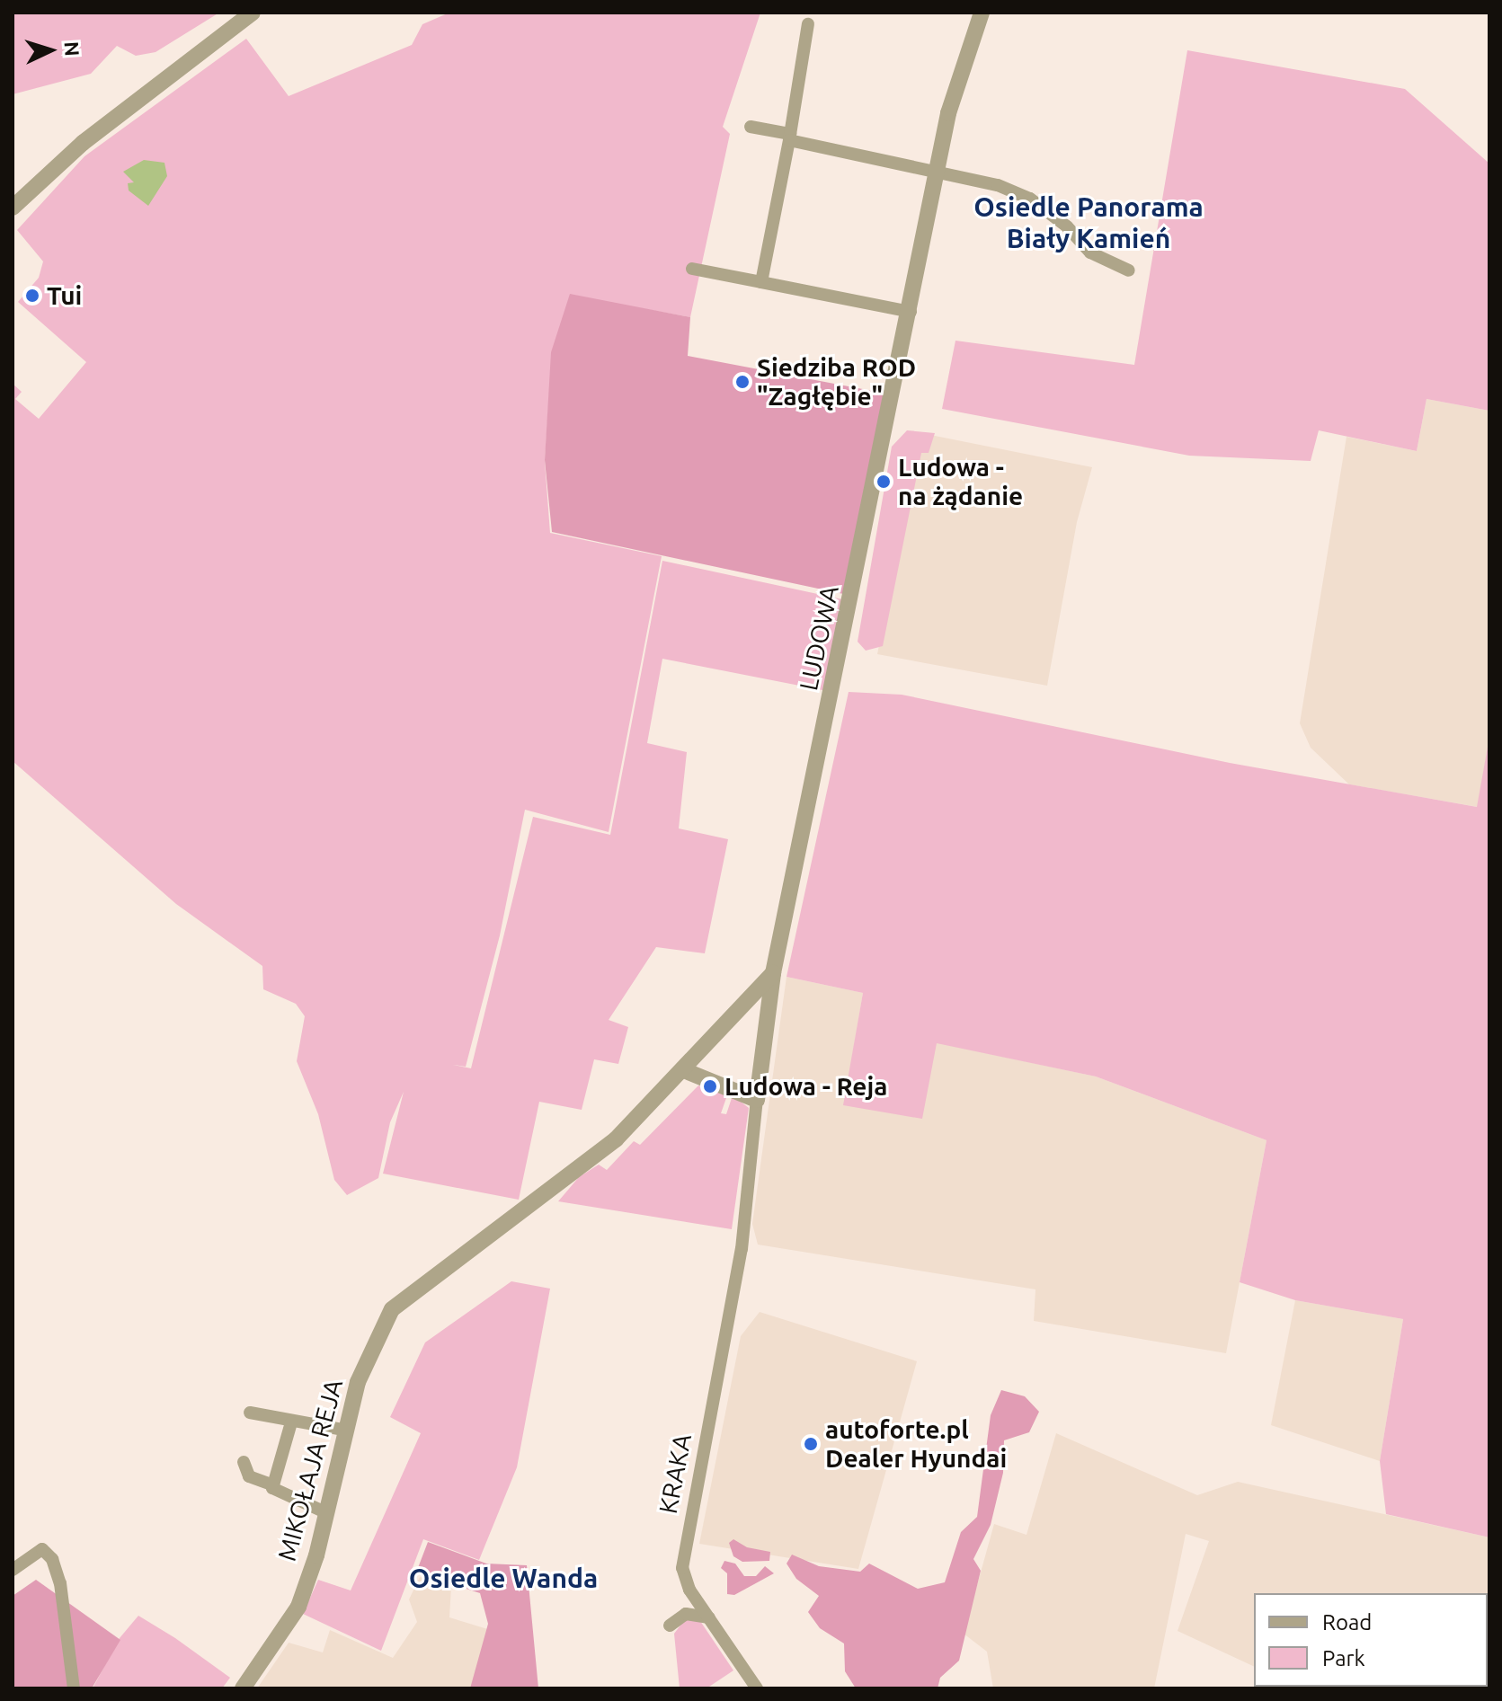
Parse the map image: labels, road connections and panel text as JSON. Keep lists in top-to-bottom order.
{
  "streets": {
    "street": ["LUDOWA", "MIKOŁAJA REJA", "KRAKA"]
  },
  "crossings": [
    ["LUDOWA", "KRAKA"]
  ],
  "districts": ["Osiedle Panorama Biały Kamień", "Osiedle Wanda"],
  "places": [
    "Tui",
    "Siedziba ROD \"Zagłębie\"",
    "Ludowa - na żądanie",
    "Ludowa - Reja",
    "autoforte.pl Dealer Hyundai"
  ],
  "legend": ["Road", "Park"],
  "north": "right"
}
